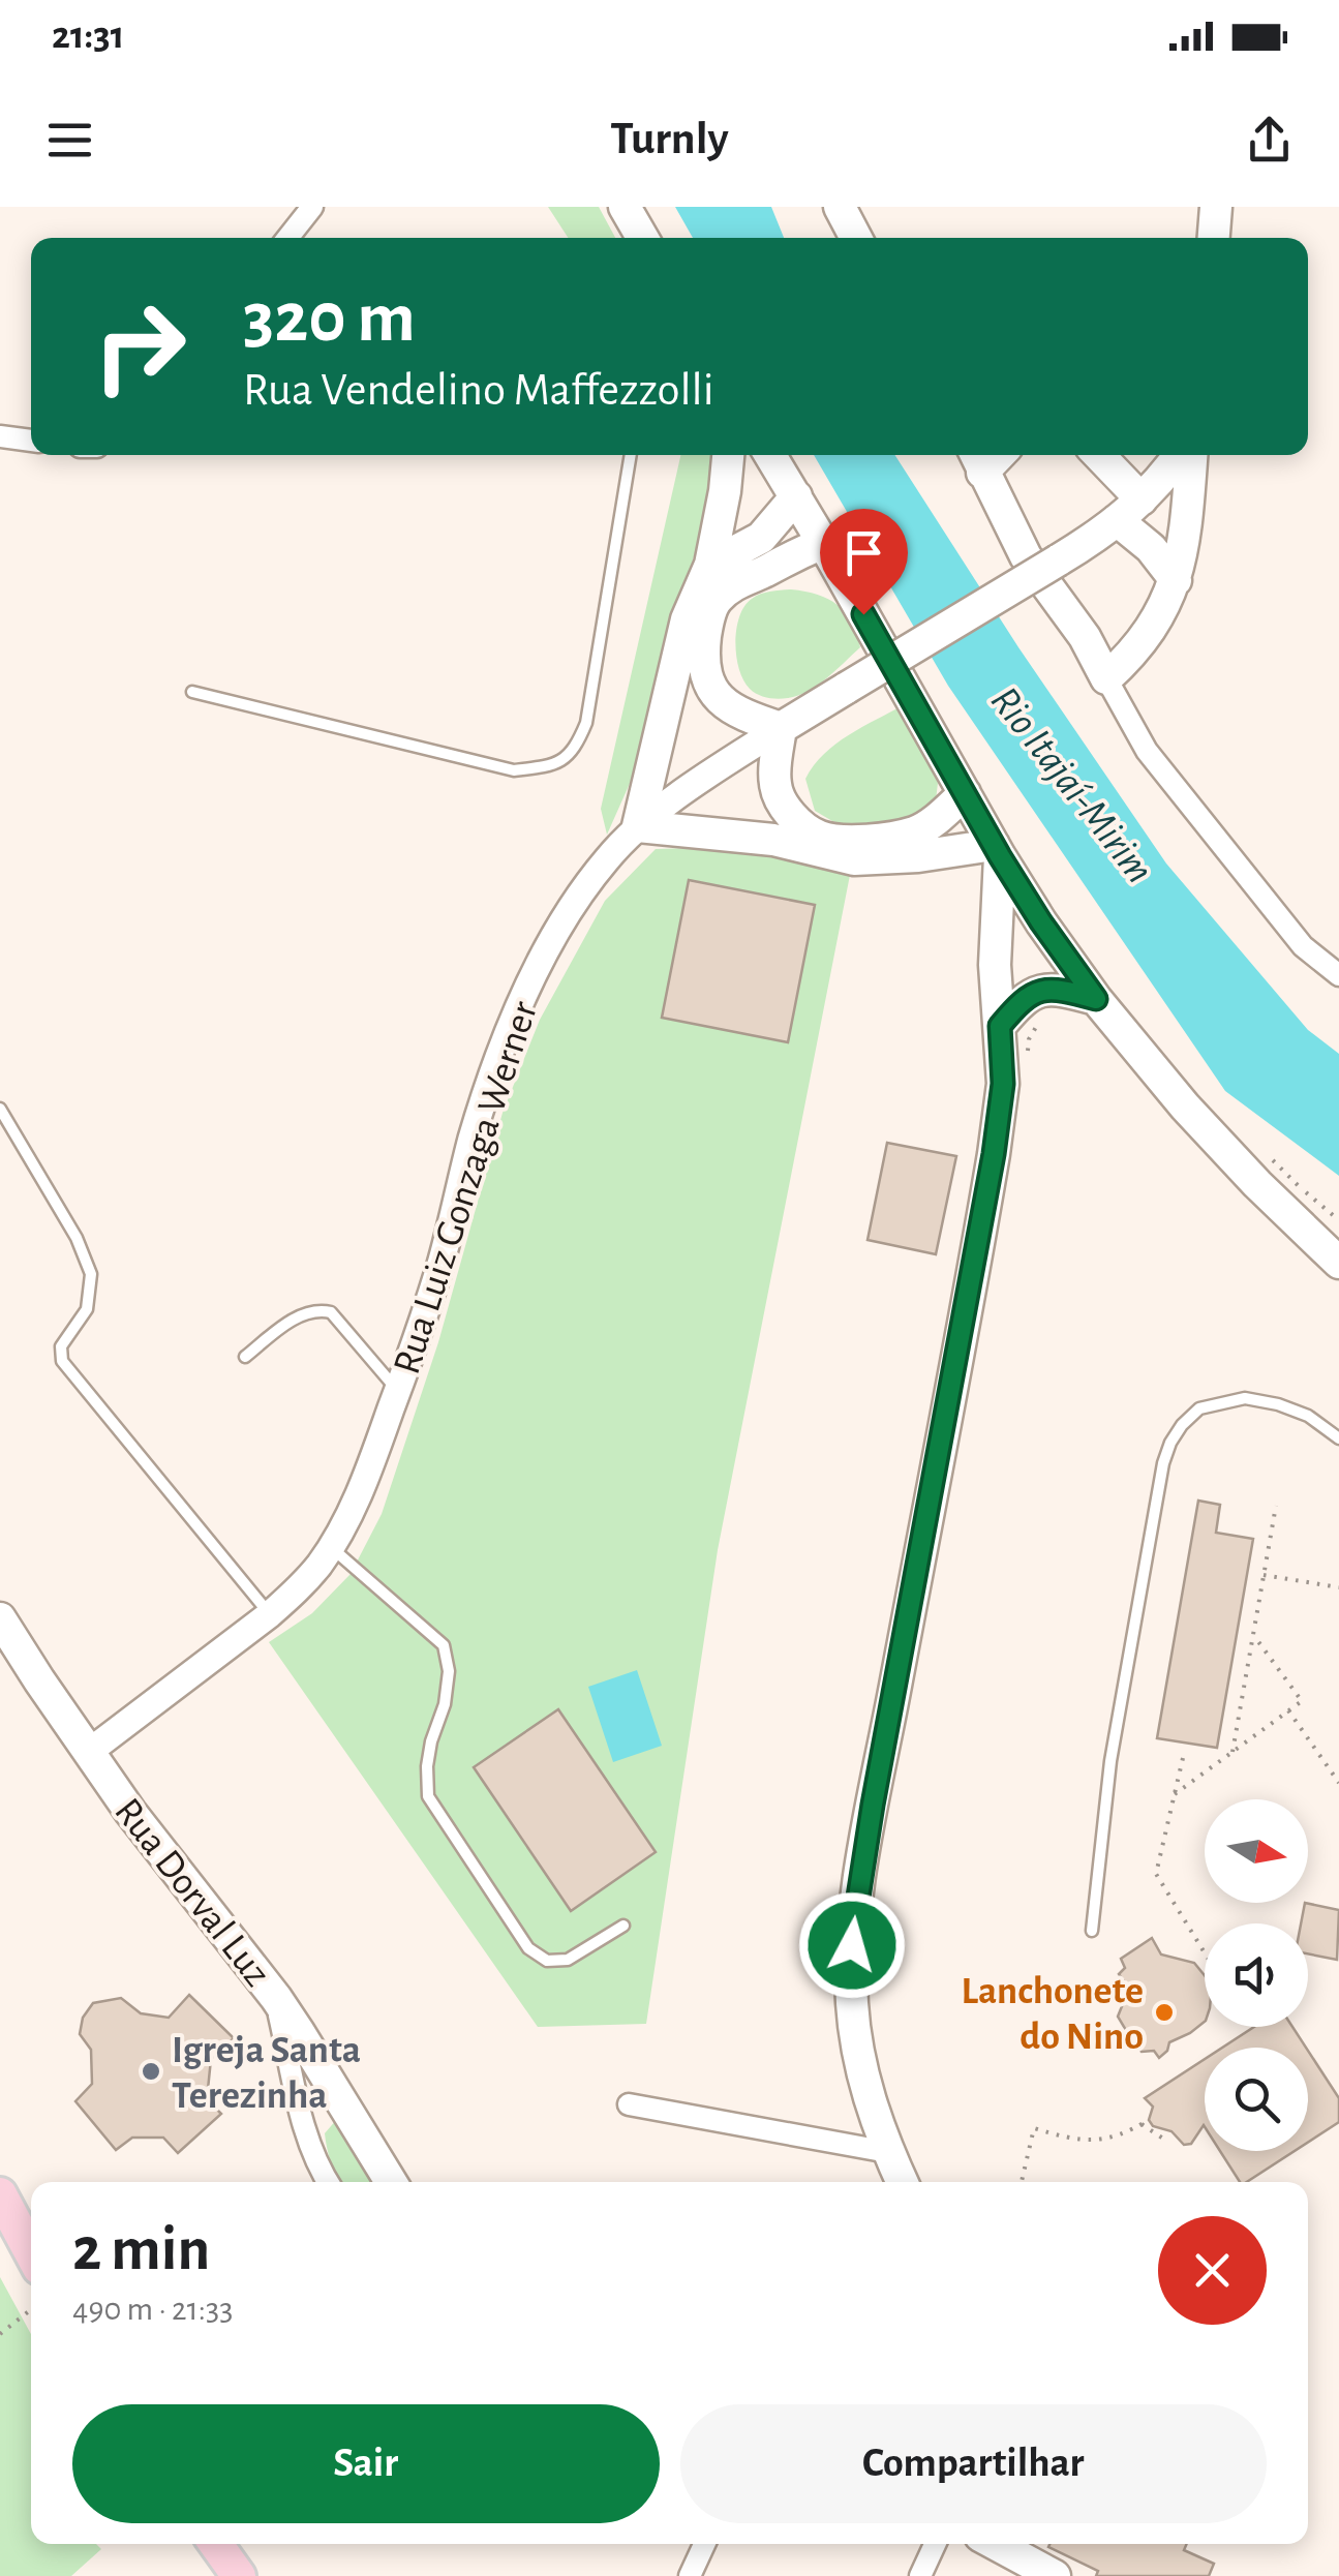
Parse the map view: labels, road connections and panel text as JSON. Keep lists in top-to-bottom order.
{
  "streets": {
    "main road": ["Rua Luiz Gonzaga Werner", "Rua Dorval Luz"]
  },
  "crossings": [
    ["Rua Luiz Gonzaga Werner", "Rua Dorval Luz"]
  ],
  "water": ["Rio Itajaí-Mirim"],
  "places": ["Lanchonete do Nino", "Igreja Santa Terezinha"],
  "north": "right",
  "page": {
    "status": "21:31",
    "header": "Turnly",
    "turn": ["320 m", "Rua Vendelino Maffezzolli"],
    "heading": ["2 min", "490 m · 21:33"],
    "buttons": ["Sair", "Compartilhar"]
  }
}
